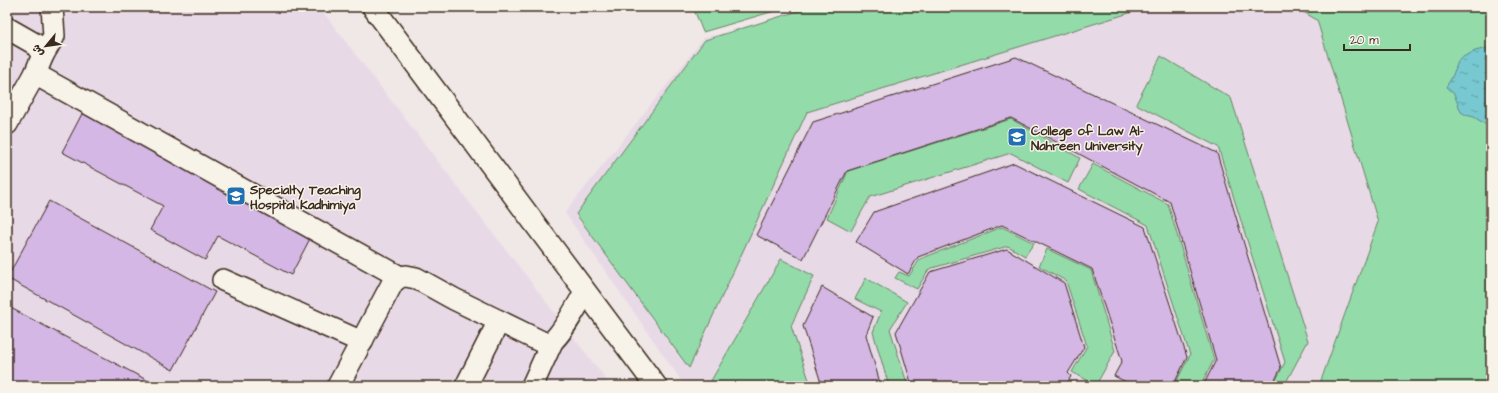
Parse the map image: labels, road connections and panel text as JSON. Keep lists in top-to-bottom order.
{
  "places": {
    "school or university": ["College of Law Al- Nahreen University", "Specialty Teaching Hospital Kadhimiya"]
  },
  "scale_bar": "20 m",
  "north": "bottom left"
}
